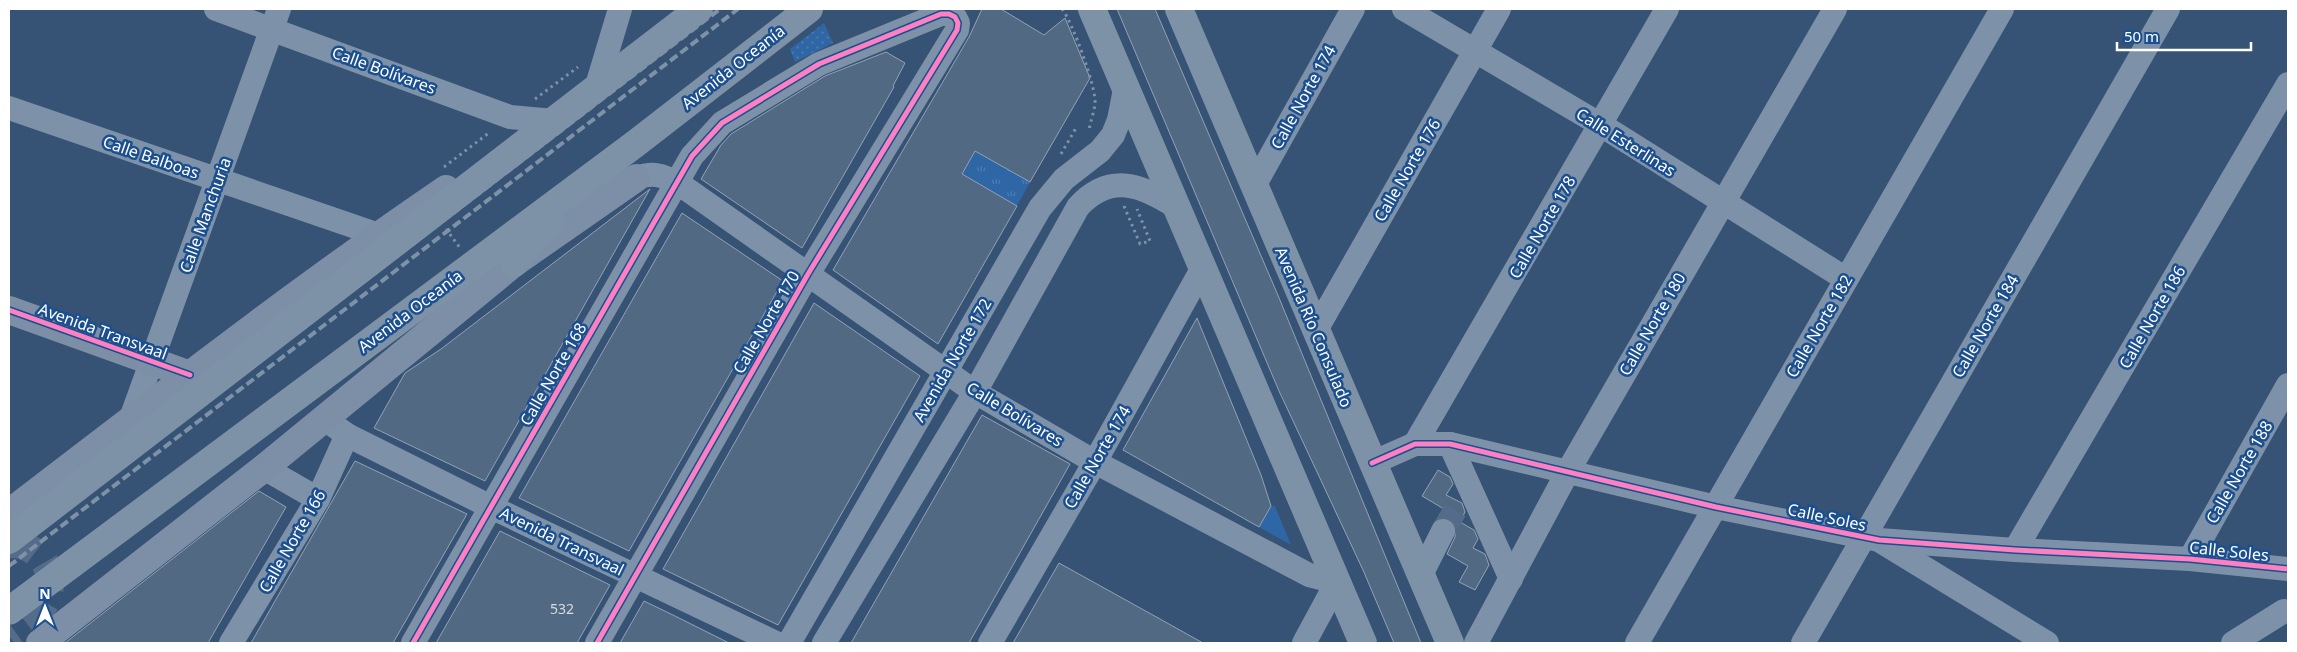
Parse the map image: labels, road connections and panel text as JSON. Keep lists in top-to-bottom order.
{
  "streets": {
    "highway": ["Avenida Oceanía", "Avenida Río Consulado"],
    "main road": ["Avenida Transvaal"],
    "street": [
      "Calle Bolívares",
      "Calle Norte 174",
      "Calle Esterlinas",
      "Calle Balboas",
      "Calle Norte 176",
      "Calle Manchuria",
      "Calle Norte 178",
      "Calle Norte 186",
      "Calle Norte 170",
      "Calle Norte 180",
      "Calle Norte 182",
      "Calle Norte 184",
      "Avenida Norte 172",
      "Calle Norte 168",
      "Calle Norte 188",
      "Calle Soles",
      "Calle Norte 166"
    ]
  },
  "crossings": [
    ["Avenida Oceanía", "Calle Bolívares"],
    ["Avenida Oceanía", "Avenida Transvaal"],
    ["Calle Bolívares", "Calle Norte 174"],
    ["Calle Bolívares", "Calle Manchuria"],
    ["Calle Bolívares", "Calle Norte 170"],
    ["Calle Bolívares", "Avenida Norte 172"],
    ["Calle Bolívares", "Calle Norte 168"],
    ["Calle Norte 174", "Avenida Río Consulado"],
    ["Calle Esterlinas", "Calle Norte 176"],
    ["Calle Esterlinas", "Calle Norte 178"],
    ["Calle Esterlinas", "Calle Norte 180"],
    ["Calle Esterlinas", "Calle Norte 182"],
    ["Calle Balboas", "Calle Manchuria"],
    ["Calle Norte 176", "Avenida Río Consulado"],
    ["Calle Manchuria", "Avenida Transvaal"],
    ["Calle Norte 178", "Calle Soles"],
    ["Calle Norte 186", "Calle Soles"],
    ["Calle Norte 170", "Avenida Transvaal"],
    ["Calle Norte 170", "Calle Norte 168"],
    ["Calle Norte 180", "Calle Soles"],
    ["Calle Norte 182", "Calle Soles"],
    ["Calle Norte 184", "Calle Soles"],
    ["Avenida Río Consulado", "Calle Soles"],
    ["Avenida Transvaal", "Calle Norte 168"],
    ["Avenida Transvaal", "Calle Norte 166"],
    ["Calle Norte 188", "Calle Soles"]
  ],
  "house_numbers": ["532"],
  "scale_bar": "50 m",
  "north": "top"
}
